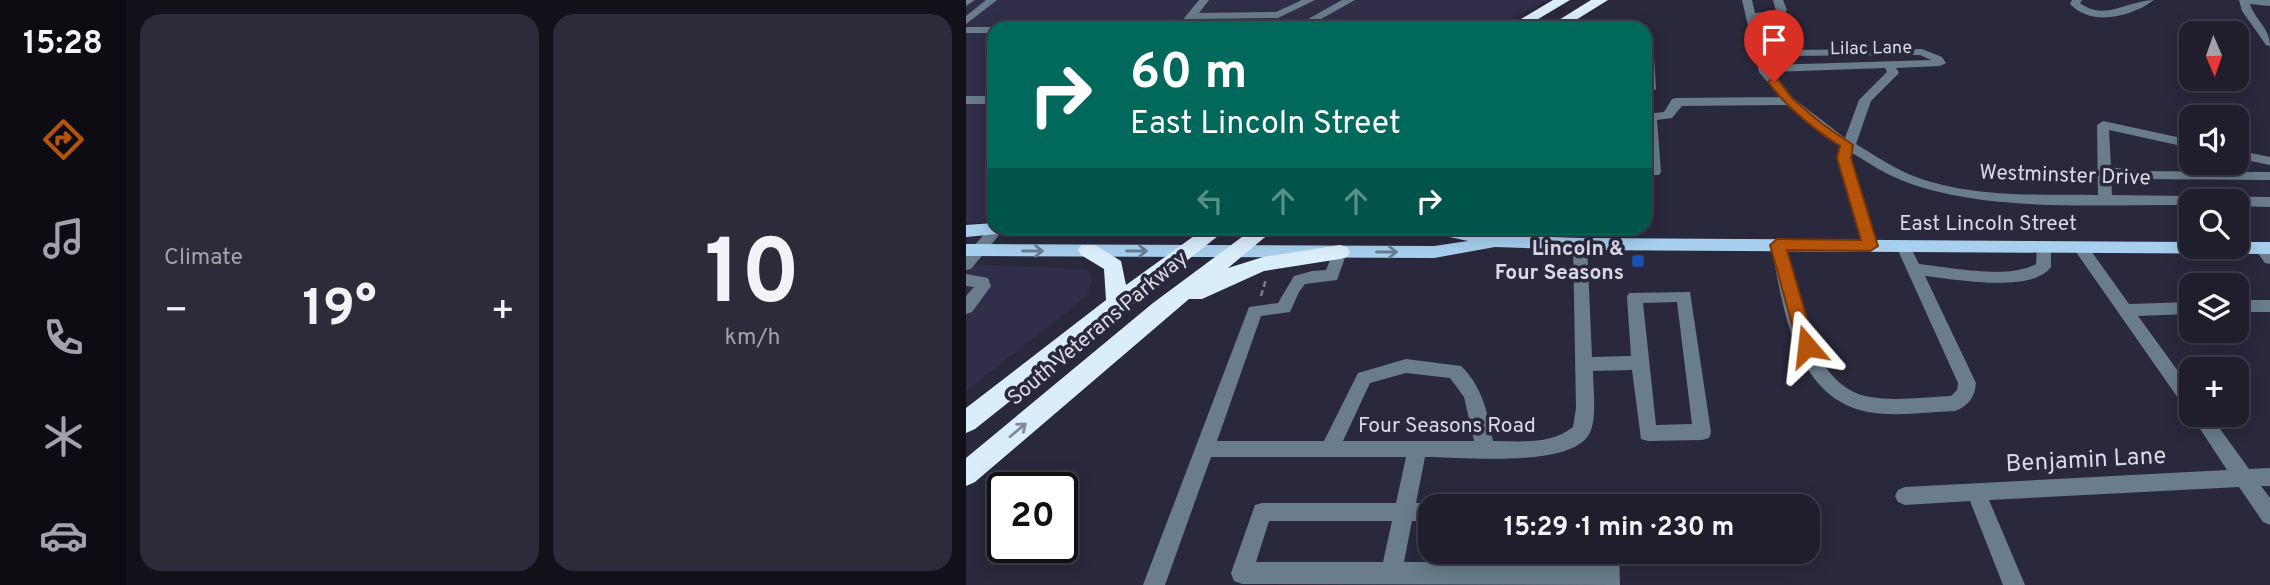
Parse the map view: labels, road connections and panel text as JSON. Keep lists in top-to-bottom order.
{
  "streets": {
    "highway": ["South Veterans Parkway"],
    "main road": ["East Lincoln Street"],
    "street": [
      "Lilac Lane",
      "Westminster Drive",
      "Four Seasons Road",
      "Benjamin Lane"
    ]
  },
  "crossings": [
    ["Lilac Lane", "Westminster Drive"],
    ["East Lincoln Street", "South Veterans Parkway"],
    ["East Lincoln Street", "Four Seasons Road"]
  ],
  "places": {
    "transit": ["Lincoln & Four Seasons"]
  },
  "north": "bottom",
  "page": {
    "tabs": "15:28",
    "tile": [
      "Climate",
      ["10", "km/h"]
    ],
    "map_buttons": "+",
    "turn": ["60 m", "East Lincoln Street"],
    "heat": ["−", "19°", "+"],
    "limit": "20",
    "trip": "15:29 · 1 min · 230 m"
  }
}
